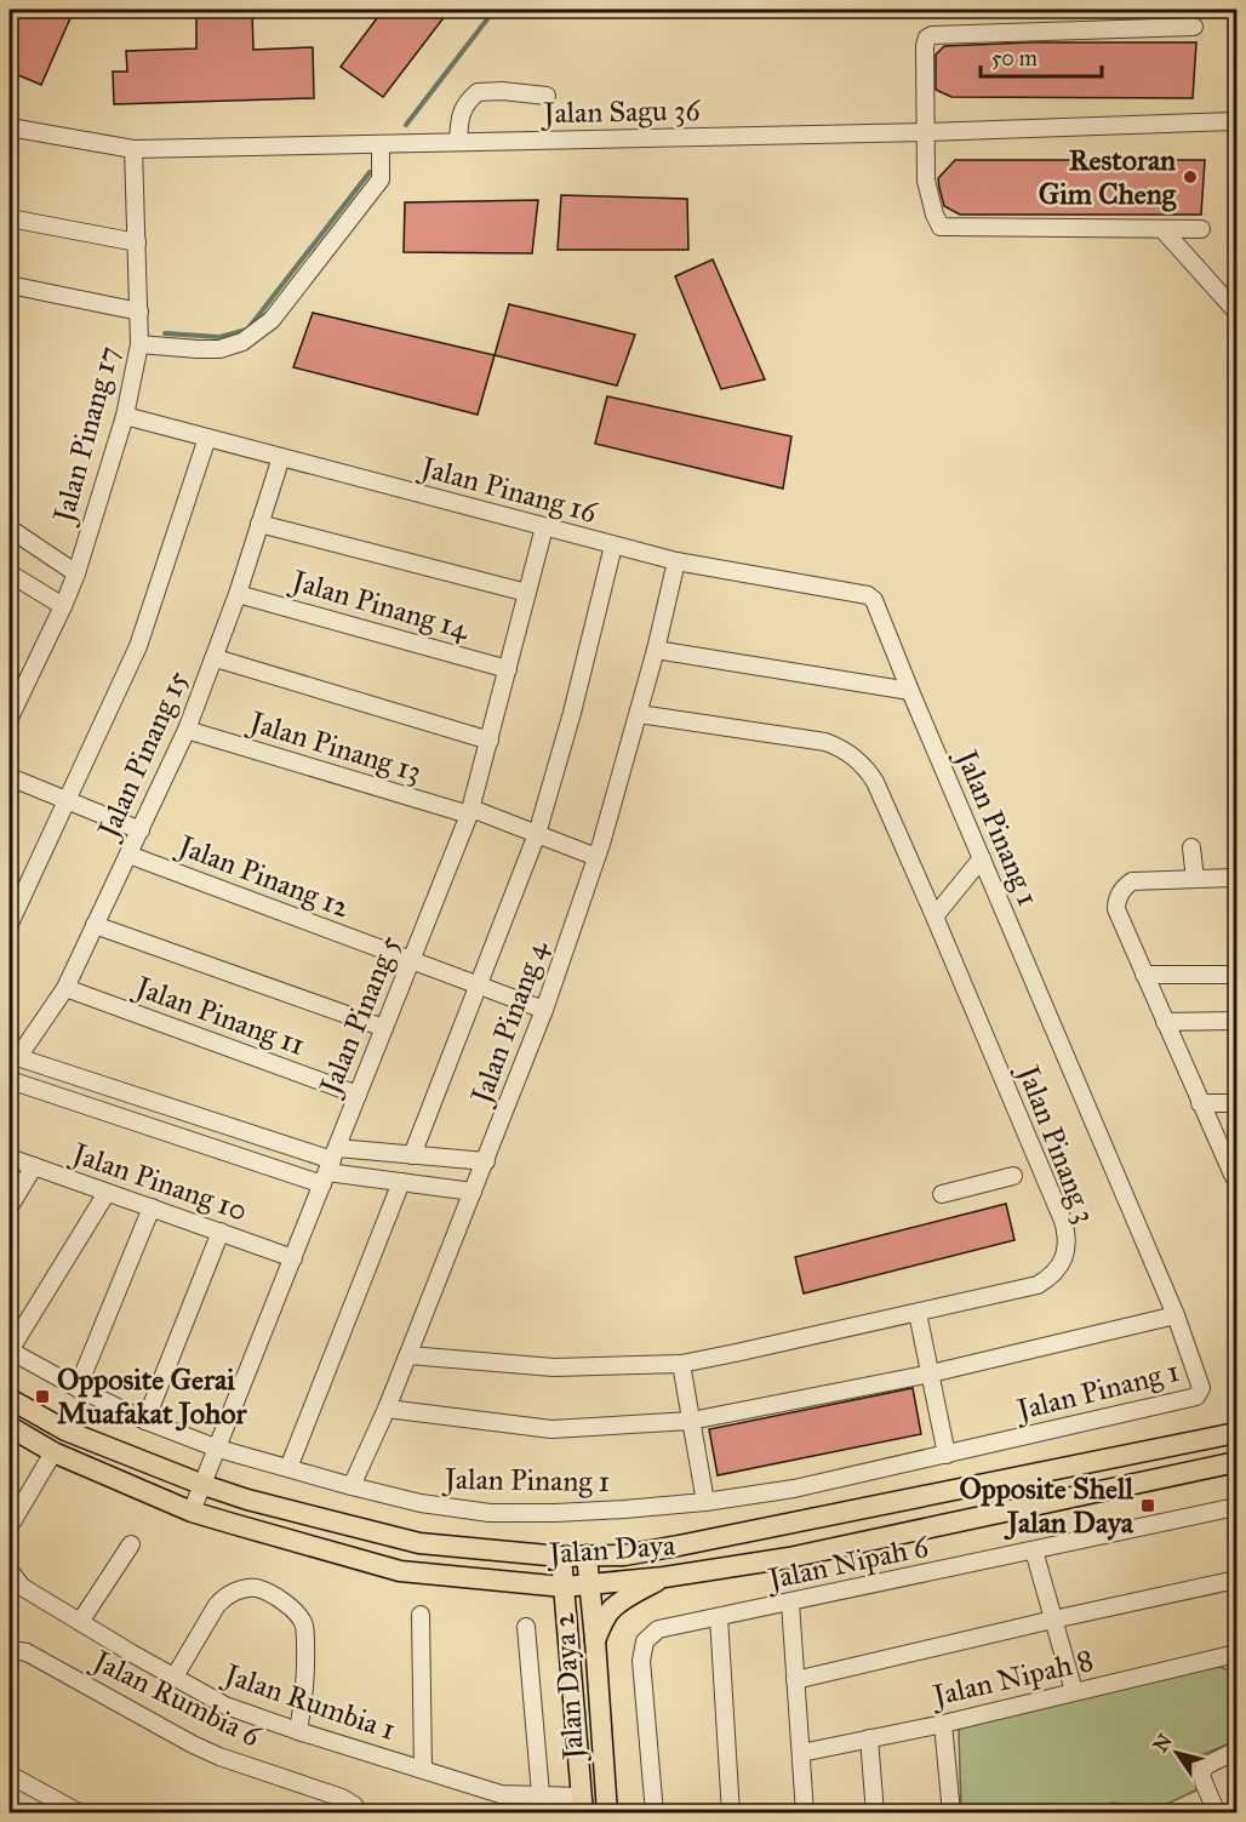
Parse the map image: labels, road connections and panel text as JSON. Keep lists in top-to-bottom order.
{
  "streets": {
    "main road": ["Jalan Daya", "Jalan Daya 2"],
    "street": [
      "Jalan Sagu 36",
      "Jalan Pinang 17",
      "Jalan Pinang 16",
      "Jalan Pinang 14",
      "Jalan Pinang 13",
      "Jalan Pinang 15",
      "Jalan Pinang 1",
      "Jalan Pinang 12",
      "Jalan Pinang 5",
      "Jalan Pinang 11",
      "Jalan Pinang 4",
      "Jalan Pinang 3",
      "Jalan Pinang 10",
      "Jalan Nipah 6",
      "Jalan Nipah 8",
      "Jalan Rumbia 6",
      "Jalan Rumbia 1"
    ]
  },
  "crossings": [
    ["Jalan Sagu 36", "Jalan Pinang 17"],
    ["Jalan Pinang 17", "Jalan Pinang 16"],
    ["Jalan Pinang 16", "Jalan Pinang 15"],
    ["Jalan Pinang 16", "Jalan Pinang 1"],
    ["Jalan Pinang 16", "Jalan Pinang 5"],
    ["Jalan Pinang 16", "Jalan Pinang 4"],
    ["Jalan Pinang 14", "Jalan Pinang 15"],
    ["Jalan Pinang 14", "Jalan Pinang 5"],
    ["Jalan Pinang 13", "Jalan Pinang 15"],
    ["Jalan Pinang 13", "Jalan Pinang 5"],
    ["Jalan Pinang 13", "Jalan Pinang 4"],
    ["Jalan Pinang 15", "Jalan Pinang 12"],
    ["Jalan Pinang 15", "Jalan Pinang 11"],
    ["Jalan Pinang 1", "Jalan Pinang 5"],
    ["Jalan Pinang 1", "Jalan Pinang 4"],
    ["Jalan Pinang 12", "Jalan Pinang 5"],
    ["Jalan Pinang 12", "Jalan Pinang 4"],
    ["Jalan Pinang 5", "Jalan Pinang 11"],
    ["Jalan Pinang 5", "Jalan Pinang 10"],
    ["Jalan Pinang 5", "Jalan Daya"],
    ["Jalan Pinang 4", "Jalan Pinang 3"],
    ["Jalan Daya", "Jalan Daya 2"],
    ["Jalan Daya 2", "Jalan Rumbia 1"]
  ],
  "places": {
    "other": ["Restoran Gim Cheng"],
    "transit": ["Opposite Gerai Muafakat Johor", "Opposite Shell Jalan Daya"]
  },
  "scale_bar": "50 m",
  "north": "top left"
}
